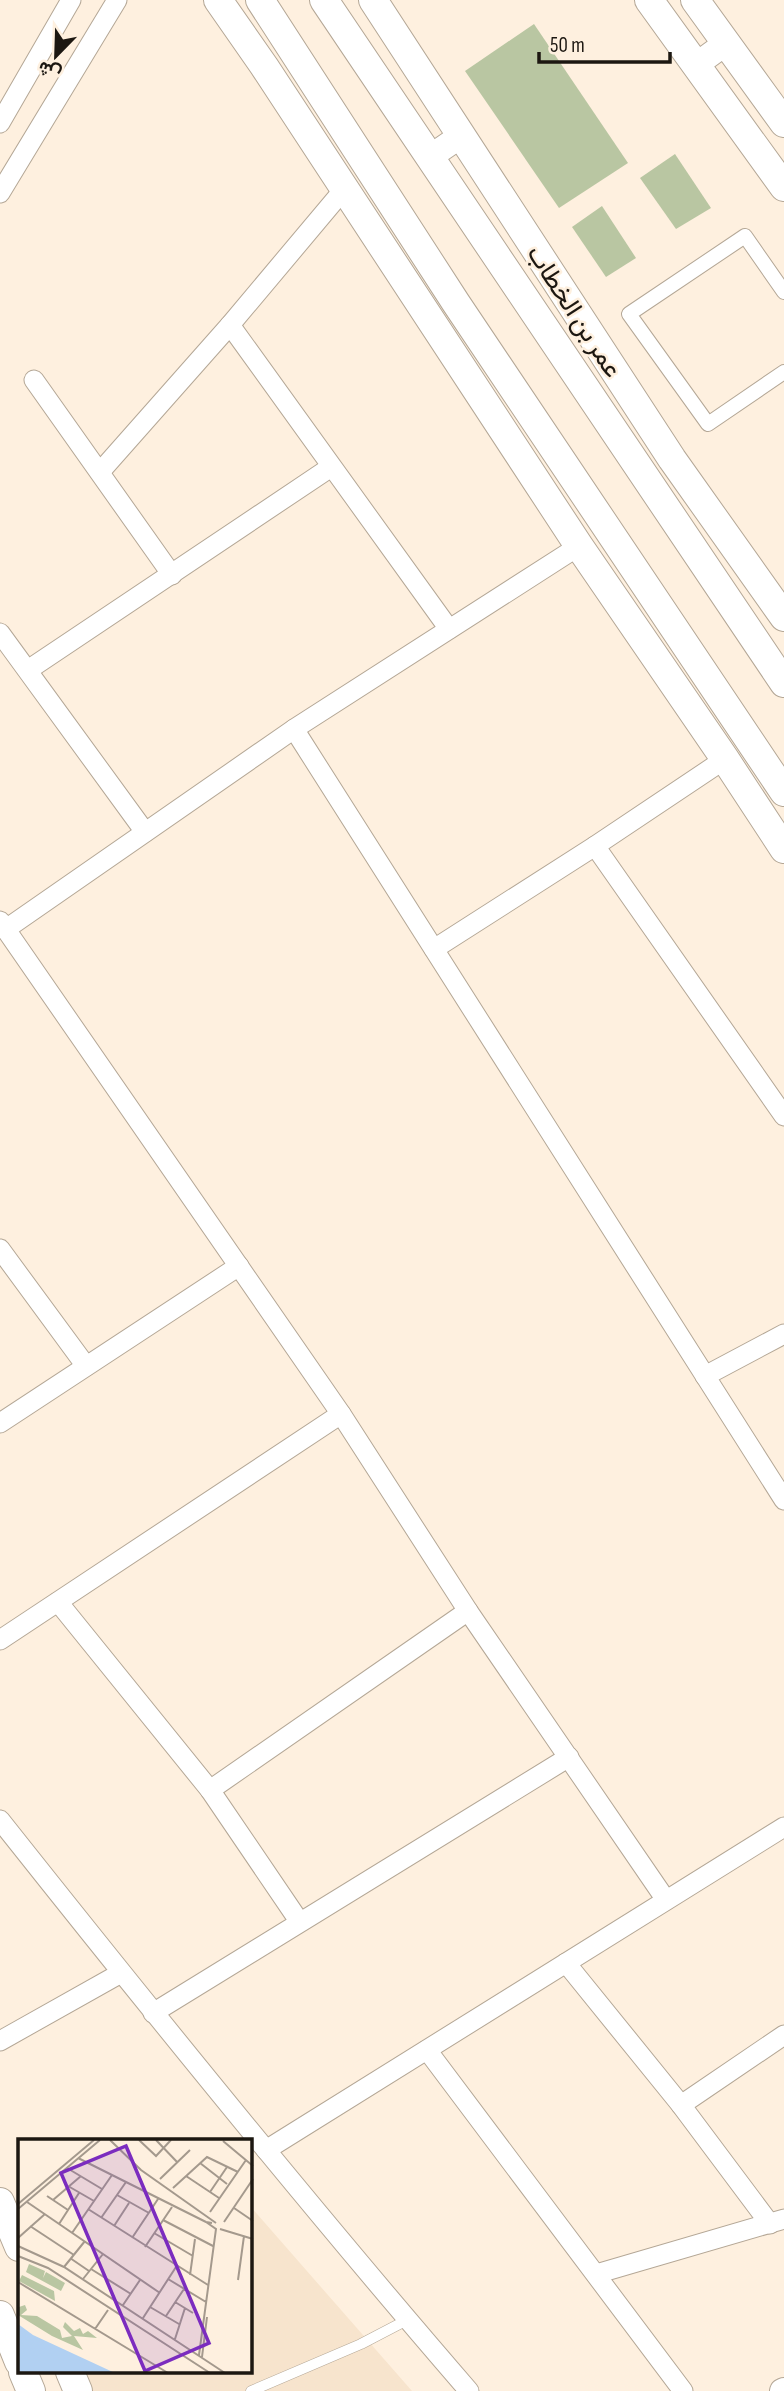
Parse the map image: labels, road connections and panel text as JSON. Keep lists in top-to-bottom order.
{
  "streets": {
    "main road": ["عمر بن الخطاب"]
  },
  "scale_bar": "50 m",
  "north": "bottom left"
}
